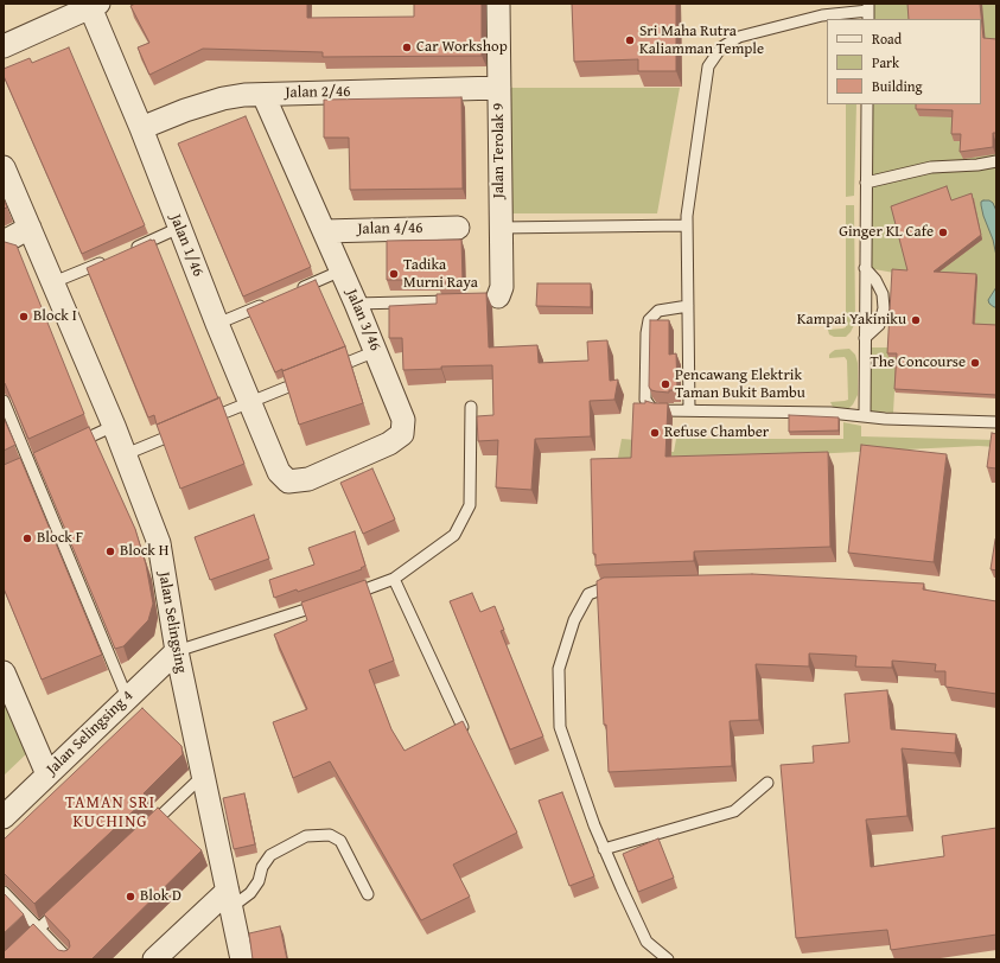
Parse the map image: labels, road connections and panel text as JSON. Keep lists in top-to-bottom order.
{
  "streets": {
    "street": [
      "Jalan 2/46",
      "Jalan Terolak 9",
      "Jalan 4/46",
      "Jalan 1/46",
      "Jalan 3/46",
      "Jalan Selingsing",
      "Jalan Selingsing 4"
    ]
  },
  "crossings": [
    ["Jalan 2/46", "Jalan Terolak 9"],
    ["Jalan 2/46", "Jalan 1/46"],
    ["Jalan 2/46", "Jalan 3/46"],
    ["Jalan 4/46", "Jalan 3/46"],
    ["Jalan 1/46", "Jalan 3/46"],
    ["Jalan Selingsing", "Jalan Selingsing 4"]
  ],
  "districts": ["TAMAN SRI KUCHING"],
  "places": [
    "Sri Maha Rutra Kaliamman Temple",
    "Car Workshop",
    "Ginger KL Cafe",
    "Tadika Murni Raya",
    "Block I",
    "Kampai Yakiniku",
    "The Concourse",
    "Pencawang Elektrik Taman Bukit Bambu",
    "Refuse Chamber",
    "Block F",
    "Block H",
    "Blok D"
  ],
  "legend": ["Road", "Park", "Building"]
}
